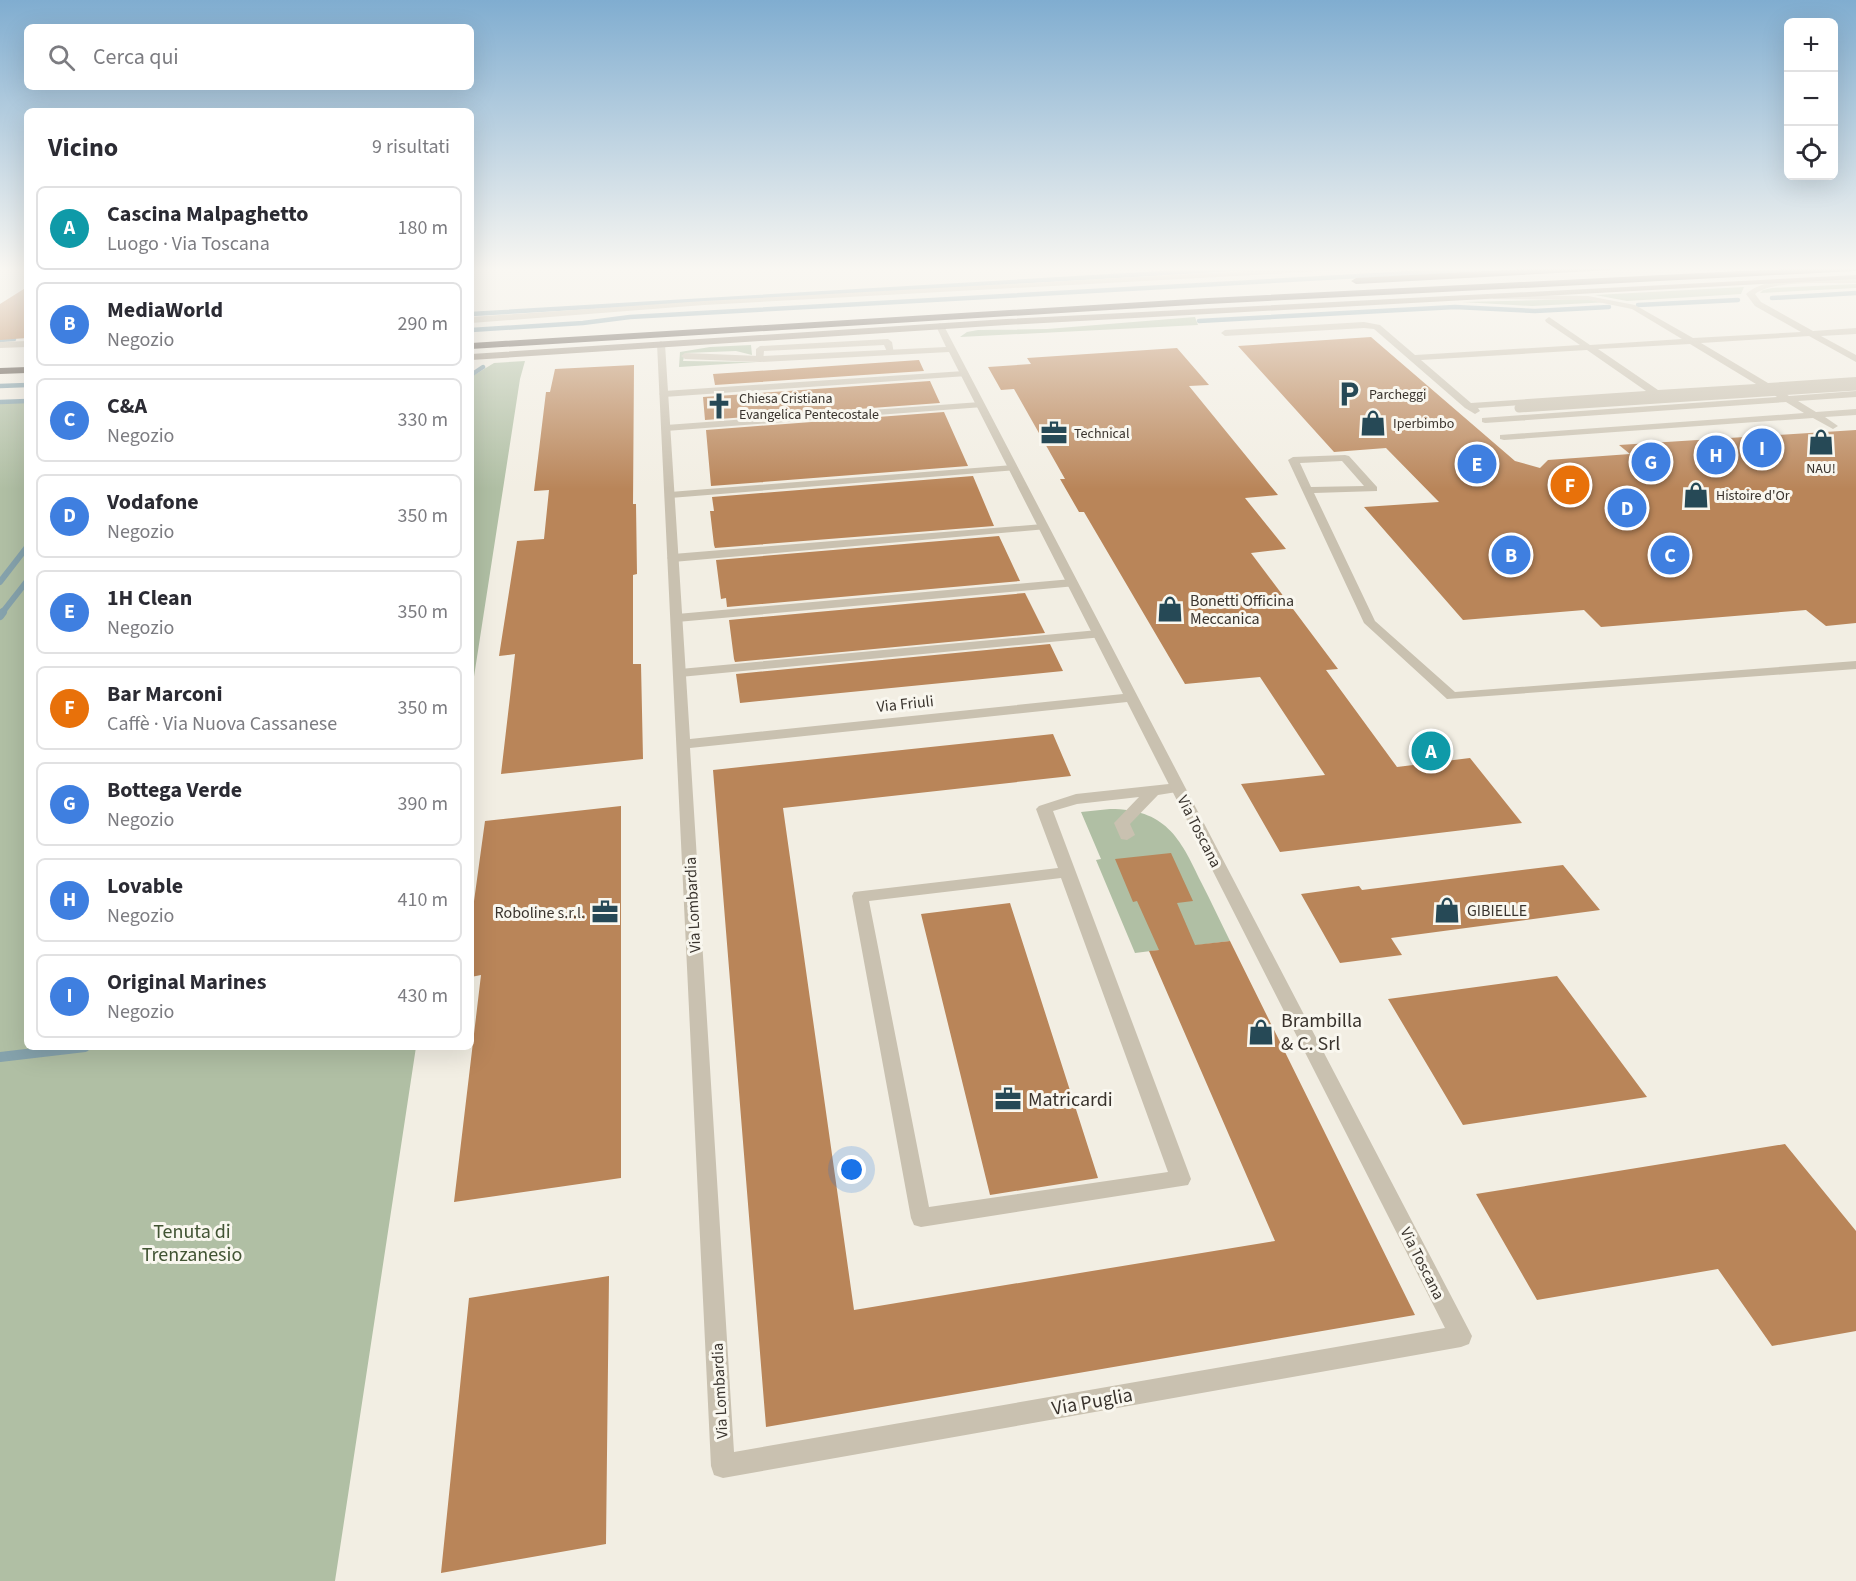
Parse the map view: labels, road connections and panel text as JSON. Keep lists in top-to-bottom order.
{
  "streets": {
    "street": [
      "Via Friuli",
      "Via Toscana",
      "Via Lombardia",
      "Via Puglia"
    ]
  },
  "crossings": [
    ["Via Friuli", "Via Toscana"],
    ["Via Friuli", "Via Lombardia"],
    ["Via Toscana", "Via Puglia"],
    ["Via Lombardia", "Via Puglia"]
  ],
  "parks": ["Tenuta di Trenzanesio"],
  "places": {
    "parking": ["Parcheggi"],
    "church": ["Chiesa Cristiana Evangelica Pentecostale"],
    "shop": [
      "Iperbimbo",
      "NAU!",
      "Histoire d'Or",
      "Bonetti Officina Meccanica",
      "GIBIELLE",
      "Brambilla & C. Srl"
    ],
    "office": ["Technical", "Roboline s.r.l.", "Matricardi"]
  },
  "page": {
    "map_buttons": ["+", "−"],
    "search": "Cerca qui",
    "heading": ["Vicino", "9 risultati"],
    "list": [
      {
        "mark": "A",
        "name": "Cascina Malpaghetto",
        "note": "Luogo · Via Toscana",
        "value": "180 m"
      },
      {
        "mark": "B",
        "name": "MediaWorld",
        "note": "Negozio",
        "value": "290 m"
      },
      {
        "mark": "C",
        "name": "C&A",
        "note": "Negozio",
        "value": "330 m"
      },
      {
        "mark": "D",
        "name": "Vodafone",
        "note": "Negozio",
        "value": "350 m"
      },
      {
        "mark": "E",
        "name": "1H Clean",
        "note": "Negozio",
        "value": "350 m"
      },
      {
        "mark": "F",
        "name": "Bar Marconi",
        "note": "Caffè · Via Nuova Cassanese",
        "value": "350 m"
      },
      {
        "mark": "G",
        "name": "Bottega Verde",
        "note": "Negozio",
        "value": "390 m"
      },
      {
        "mark": "H",
        "name": "Lovable",
        "note": "Negozio",
        "value": "410 m"
      },
      {
        "mark": "I",
        "name": "Original Marines",
        "note": "Negozio",
        "value": "430 m"
      }
    ],
    "pins": [
      "I",
      "H",
      "G",
      "E",
      "F",
      "D",
      "B",
      "C",
      "A"
    ]
  }
}
